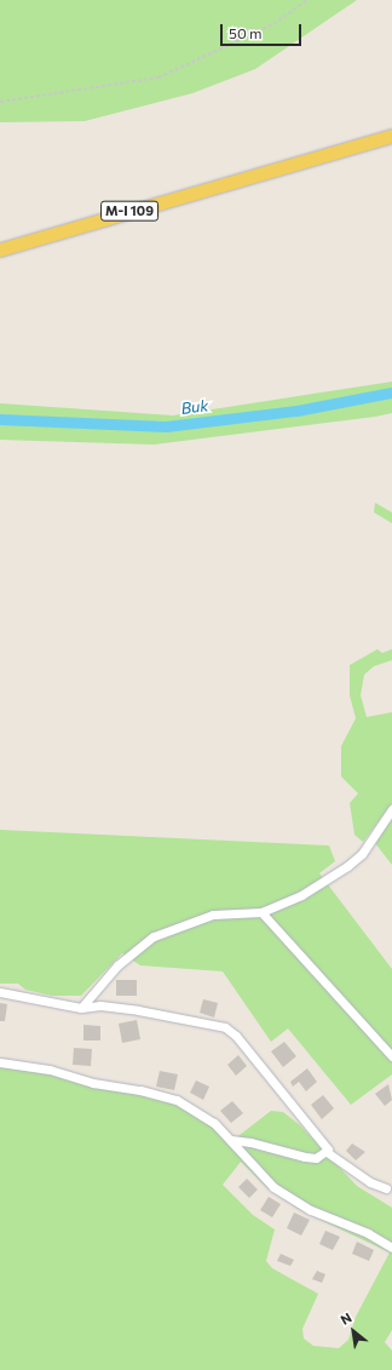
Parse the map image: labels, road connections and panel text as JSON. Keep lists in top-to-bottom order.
{
  "streets": {
    "main road": ["M-I 109"]
  },
  "water": ["Buk"],
  "scale_bar": "50 m",
  "north": "top left"
}
